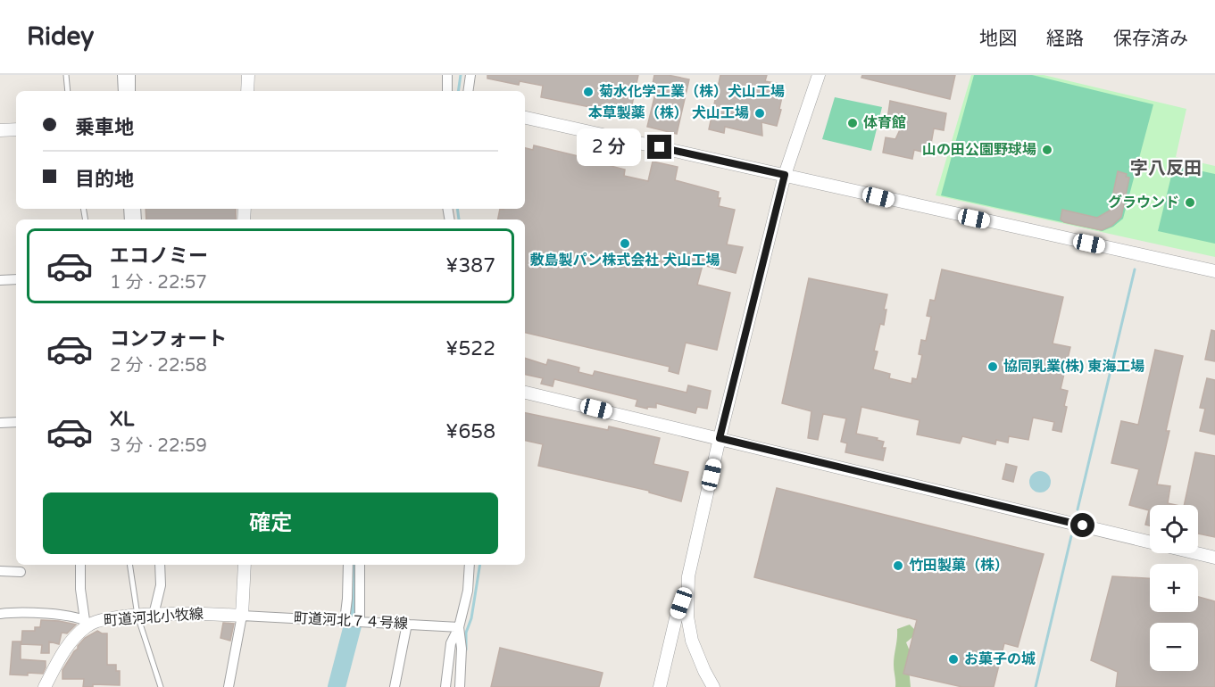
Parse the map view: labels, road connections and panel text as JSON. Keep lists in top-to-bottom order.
{
  "streets": {
    "street": ["町道河北小牧線", "町道河北７４号線"]
  },
  "crossings": [
    ["町道河北小牧線", "町道河北７４号線"]
  ],
  "districts": ["字八反田"],
  "places": [
    "菊水化学工業（株）犬山工場",
    "本草製薬（株） 犬山工場",
    "体育館",
    "山の田公園野球場",
    "グラウンド",
    "敷島製パン株式会社 犬山工場",
    "協同乳業(株) 東海工場",
    "竹田製菓（株）",
    "お菓子の城"
  ],
  "page": {
    "header": "Ridey",
    "nav": ["地図", "経路", "保存済み"],
    "banner": ["乗車地", "目的地"],
    "bubble": "2 分",
    "list": [
      {
        "name": "エコノミー",
        "note": "1 分 · 22:57",
        "value": "¥387"
      },
      {
        "name": "コンフォート",
        "note": "2 分 · 22:58",
        "value": "¥522"
      },
      {
        "name": "XL",
        "note": "3 分 · 22:59",
        "value": "¥658"
      }
    ],
    "buttons": "確定",
    "map_buttons": ["+", "−"]
  }
}
